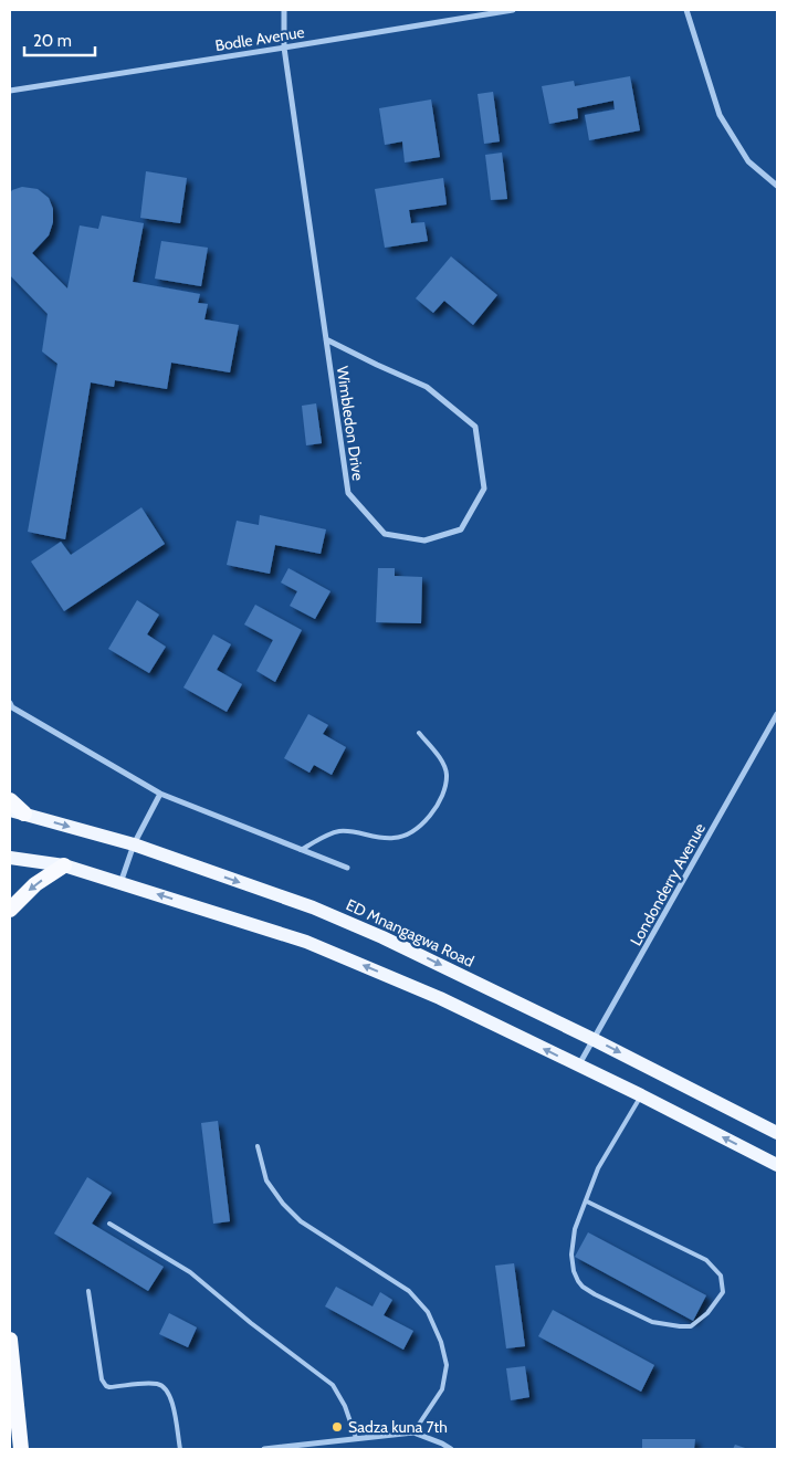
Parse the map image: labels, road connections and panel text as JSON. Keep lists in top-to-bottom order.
{
  "streets": {
    "main road": ["ED Mnangagwa Road"],
    "street": ["Bodle Avenue", "Wimbledon Drive", "Londonderry Avenue"]
  },
  "crossings": [
    ["Bodle Avenue", "Wimbledon Drive"],
    ["Londonderry Avenue", "ED Mnangagwa Road"]
  ],
  "places": ["Sadza kuna 7th"],
  "scale_bar": "20 m"
}
